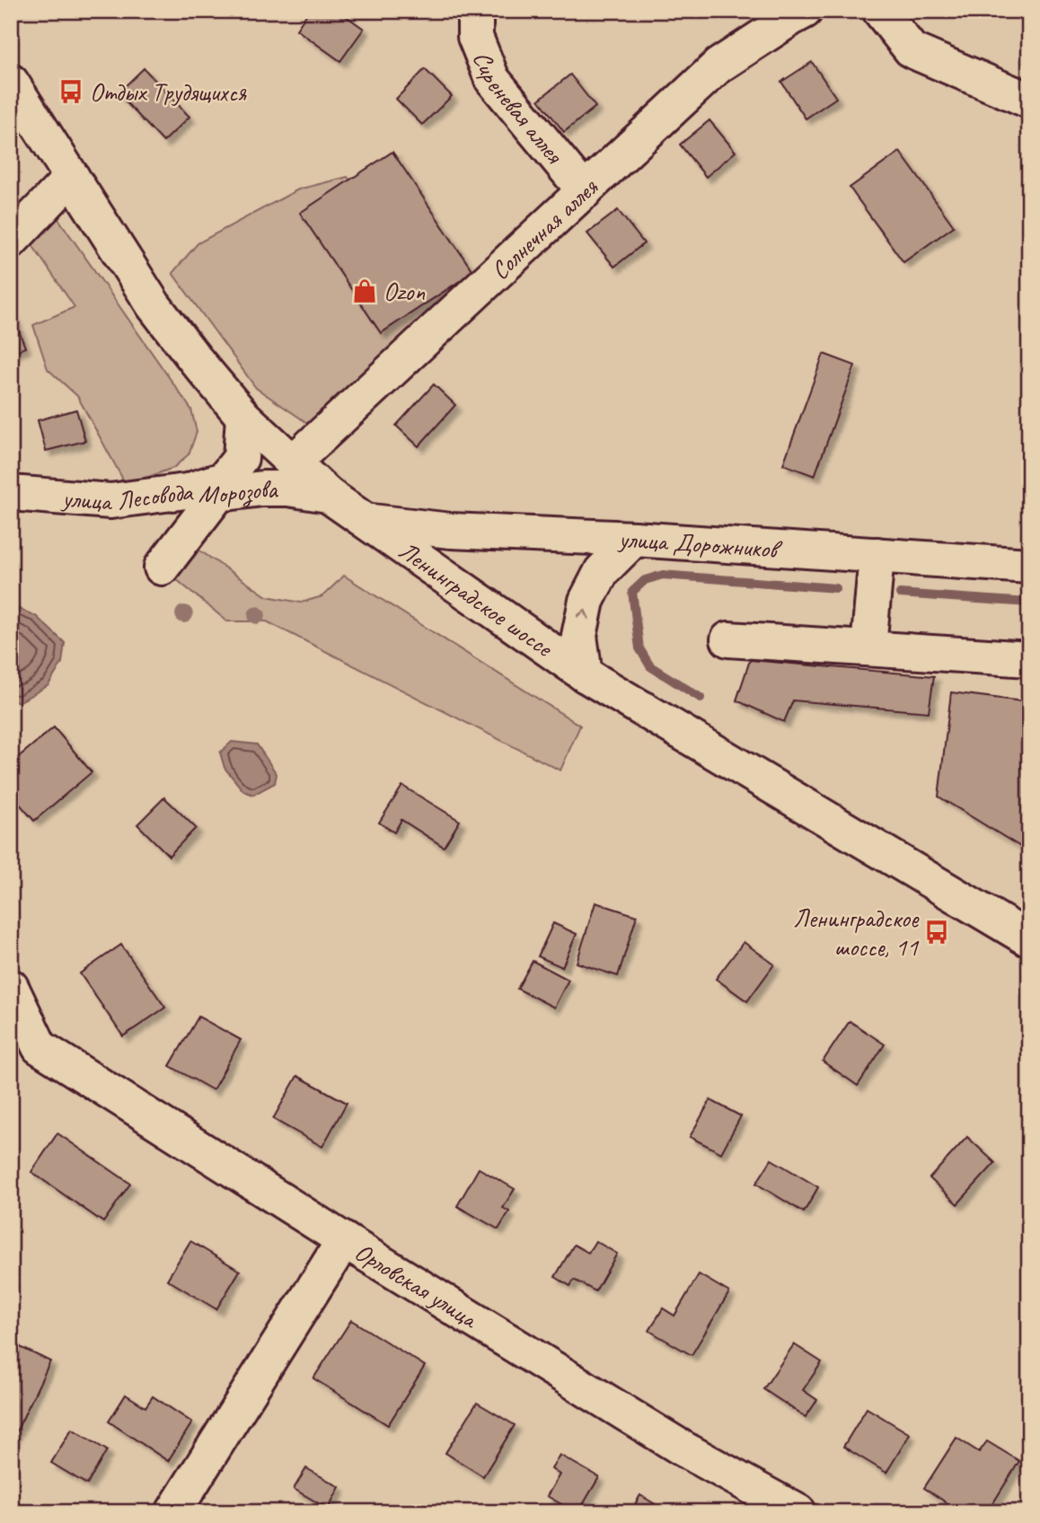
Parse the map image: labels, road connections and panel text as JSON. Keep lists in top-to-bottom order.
{
  "streets": {
    "street": [
      "Сиреневая аллея",
      "Солнечная аллея",
      "улица Лесовода Морозова",
      "улица Дорожников",
      "Ленинградское шоссе",
      "Орловская улица"
    ]
  },
  "crossings": [
    ["Сиреневая аллея", "Солнечная аллея"],
    ["Солнечная аллея", "Ленинградское шоссе"],
    ["улица Лесовода Морозова", "Ленинградское шоссе"],
    ["улица Дорожников", "Ленинградское шоссе"]
  ],
  "places": {
    "bus stop": ["Отдых Трудящихся", "Ленинградское шоссе, 11"],
    "shop": ["Ozon"]
  }
}
